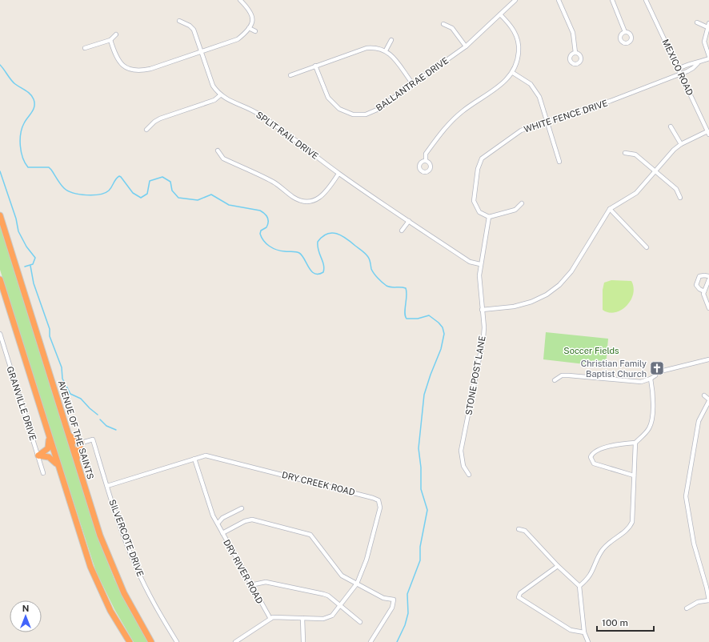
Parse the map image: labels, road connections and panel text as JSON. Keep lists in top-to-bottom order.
{
  "streets": {
    "highway": ["AVENUE OF THE SAINTS"],
    "street": [
      "MEXICO ROAD",
      "BALLANTRAE DRIVE",
      "WHITE FENCE DRIVE",
      "SPLIT RAIL DRIVE",
      "STONE POST LANE",
      "GRANVILLE DRIVE",
      "DRY CREEK ROAD",
      "SILVERCOTE DRIVE",
      "DRY RIVER ROAD"
    ]
  },
  "crossings": [
    ["MEXICO ROAD", "WHITE FENCE DRIVE"],
    ["WHITE FENCE DRIVE", "STONE POST LANE"],
    ["SPLIT RAIL DRIVE", "STONE POST LANE"],
    ["DRY CREEK ROAD", "SILVERCOTE DRIVE"],
    ["DRY CREEK ROAD", "DRY RIVER ROAD"]
  ],
  "parks": ["Soccer Fields"],
  "places": {
    "church": ["Christian Family Baptist Church"]
  },
  "scale_bar": "100 m",
  "north": "top"
}
